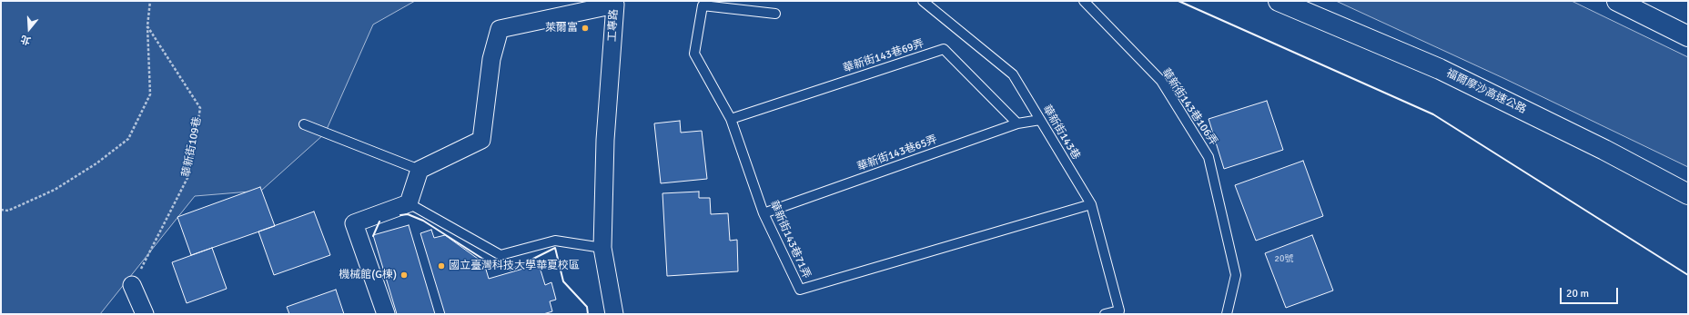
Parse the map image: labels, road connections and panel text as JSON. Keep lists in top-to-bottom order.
{
  "streets": {
    "highway": ["福爾摩沙高速公路"],
    "street": ["工專路"],
    "lane": [
      "華新街143巷69弄",
      "華新街143巷106弄",
      "華新街143巷",
      "華新街143巷65弄",
      "華新街143巷71弄"
    ],
    "path": ["華新街109巷"]
  },
  "crossings": [
    ["華新街143巷69弄", "華新街143巷65弄"],
    ["華新街143巷69弄", "華新街143巷71弄"],
    ["華新街143巷", "華新街143巷65弄"],
    ["華新街143巷", "華新街143巷71弄"],
    ["華新街143巷65弄", "華新街143巷71弄"]
  ],
  "places": ["萊爾富", "國立臺灣科技大學華夏校區", "機械館(G棟)"],
  "house_numbers": ["20號"],
  "scale_bar": "20 m",
  "north": "bottom"
}
